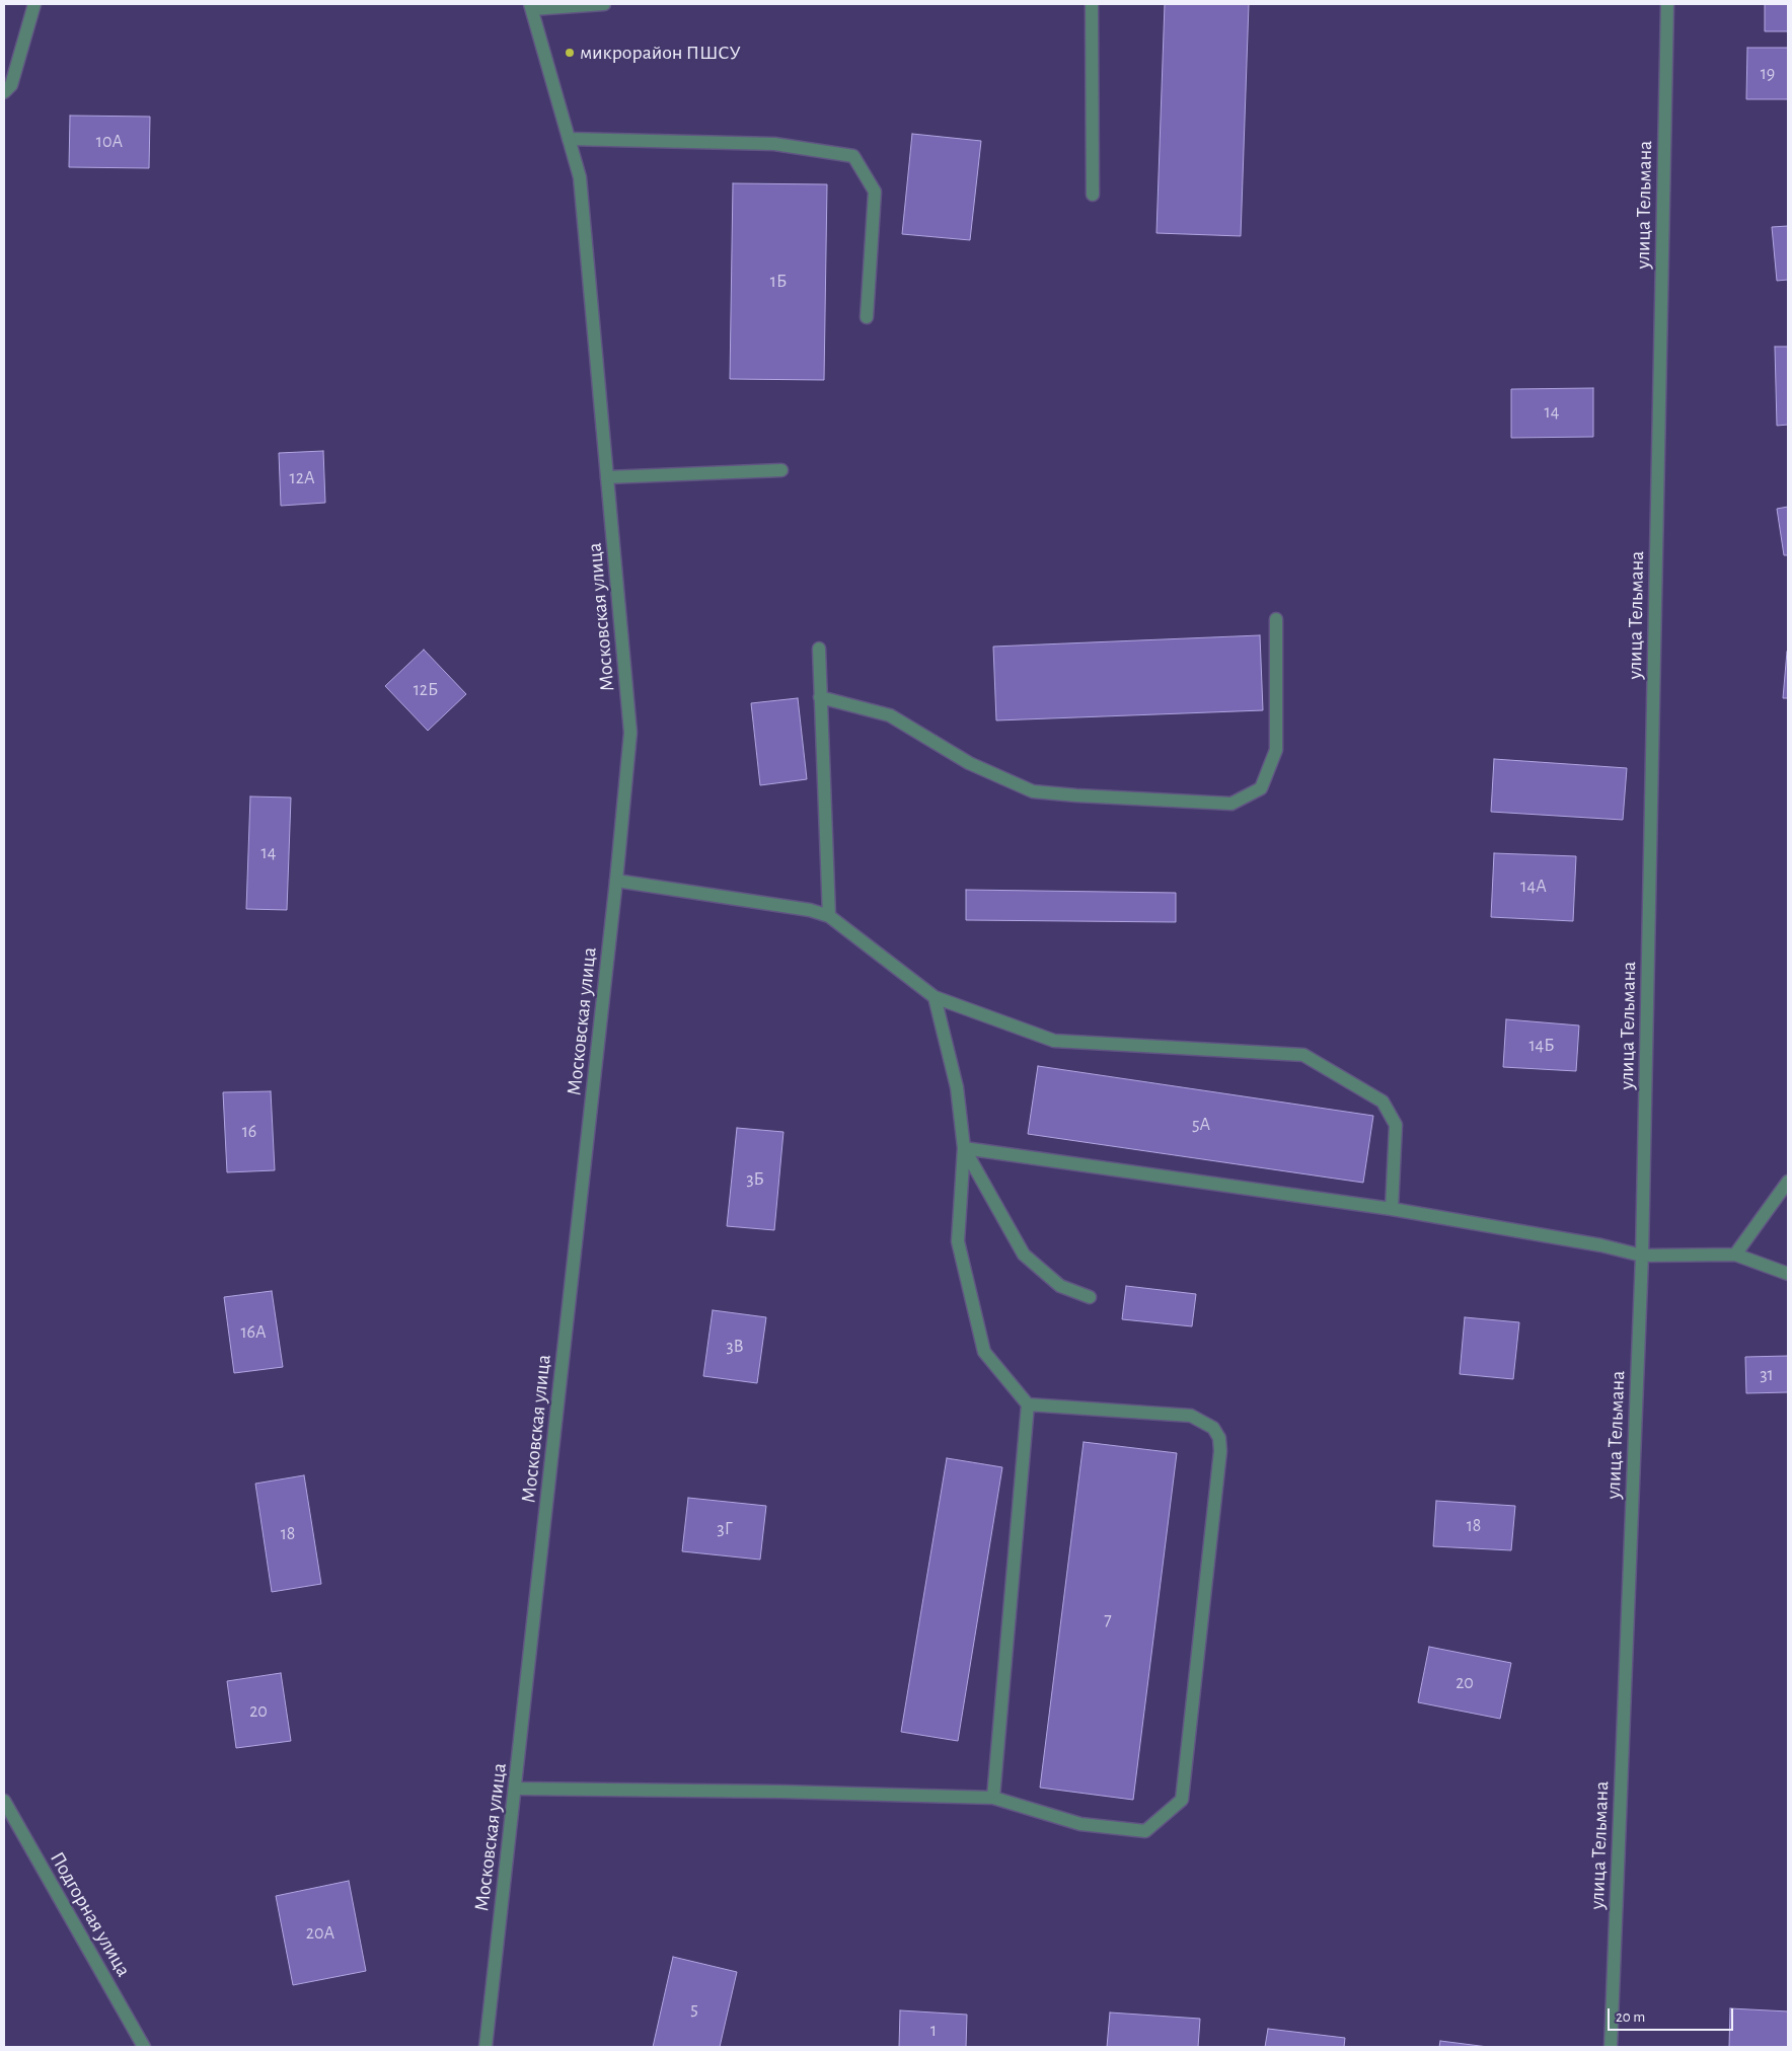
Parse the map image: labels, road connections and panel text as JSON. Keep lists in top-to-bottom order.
{
  "streets": {
    "street": ["улица Тельмана", "Московская улица", "Подгорная улица"]
  },
  "places": ["микрорайон ПШСУ"],
  "house_numbers": [
    "19",
    "10А",
    "1Б",
    "14",
    "12А",
    "12Б",
    "14",
    "14А",
    "14Б",
    "5А",
    "16",
    "3Б",
    "16А",
    "3В",
    "31",
    "18",
    "3Г",
    "18",
    "7",
    "20",
    "20",
    "20А",
    "5",
    "1"
  ],
  "scale_bar": "20 m"
}
